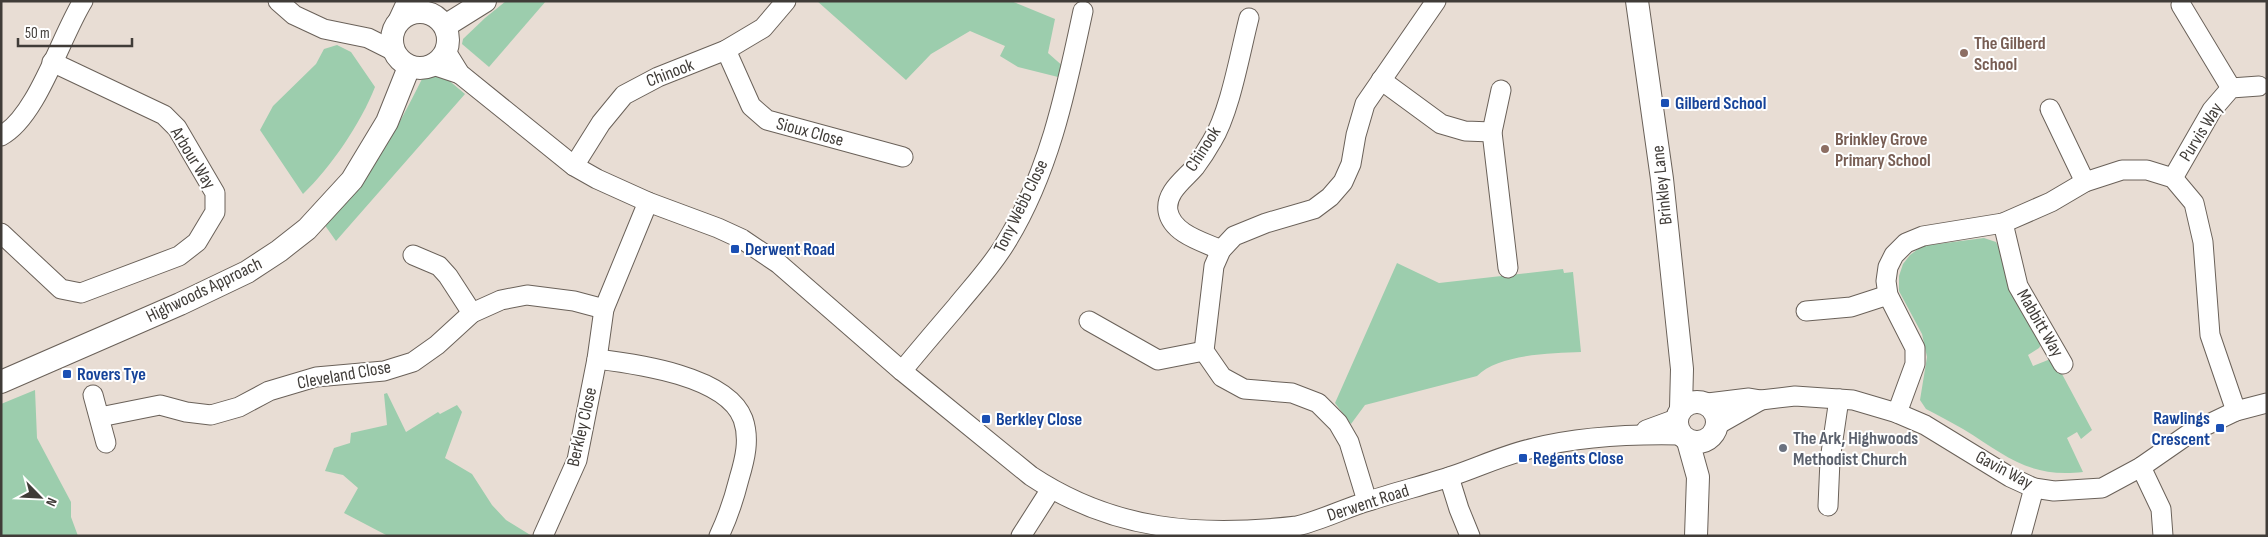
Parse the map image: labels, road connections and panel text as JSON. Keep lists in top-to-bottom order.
{
  "streets": {
    "street": [
      "Chinook",
      "Sioux Close",
      "Purvis Way",
      "Arbour Way",
      "Brinkley Lane",
      "Tony Webb Close",
      "Highwoods Approach",
      "Mabbitt Way",
      "Cleveland Close",
      "Berkley Close",
      "Gavin Way",
      "Derwent Road"
    ]
  },
  "crossings": [
    ["Chinook", "Sioux Close"],
    ["Chinook", "Derwent Road"],
    ["Brinkley Lane", "Derwent Road"],
    ["Tony Webb Close", "Derwent Road"],
    ["Highwoods Approach", "Derwent Road"],
    ["Cleveland Close", "Berkley Close"],
    ["Berkley Close", "Derwent Road"],
    ["Gavin Way", "Derwent Road"]
  ],
  "places": {
    "other": ["The Gilberd School", "Brinkley Grove Primary School", "The Ark, Highwoods Methodist Church"],
    "transit": [
      "Gilberd School",
      "Derwent Road",
      "Rovers Tye",
      "Berkley Close",
      "Rawlings Crescent",
      "Regents Close"
    ]
  },
  "scale_bar": "50 m",
  "north": "bottom right"
}
